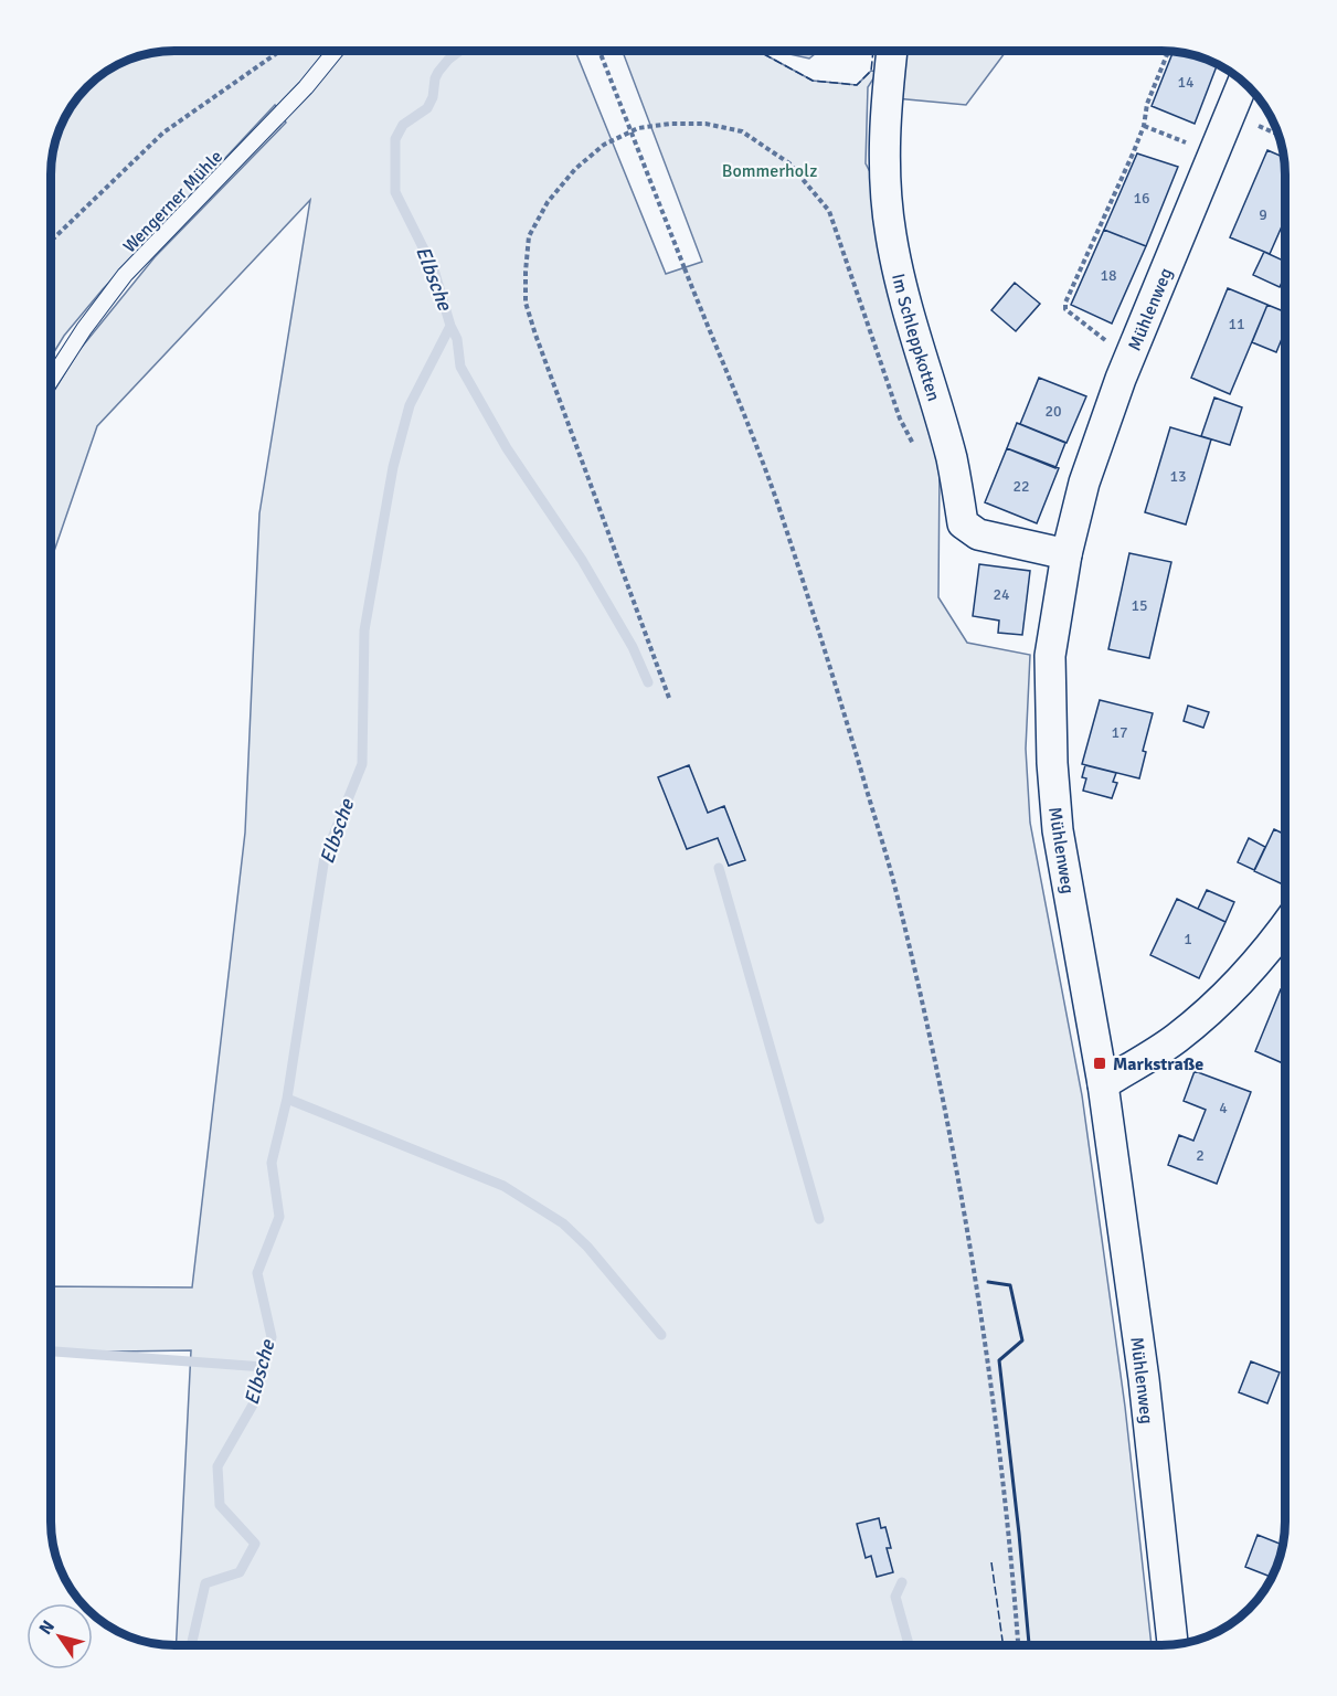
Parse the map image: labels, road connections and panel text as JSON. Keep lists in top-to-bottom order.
{
  "streets": {
    "street": ["Mühlenweg", "Im Schleppkotten"],
    "lane": ["Wengerner Mühle"]
  },
  "crossings": [
    ["Mühlenweg", "Im Schleppkotten"]
  ],
  "water": ["Elbsche"],
  "parks": ["Bommerholz"],
  "places": {
    "transit": ["Markstraße"]
  },
  "house_numbers": [
    "14",
    "16",
    "9",
    "18",
    "11",
    "20",
    "13",
    "22",
    "24",
    "15",
    "17",
    "1",
    "4",
    "2"
  ],
  "north": "top left"
}
